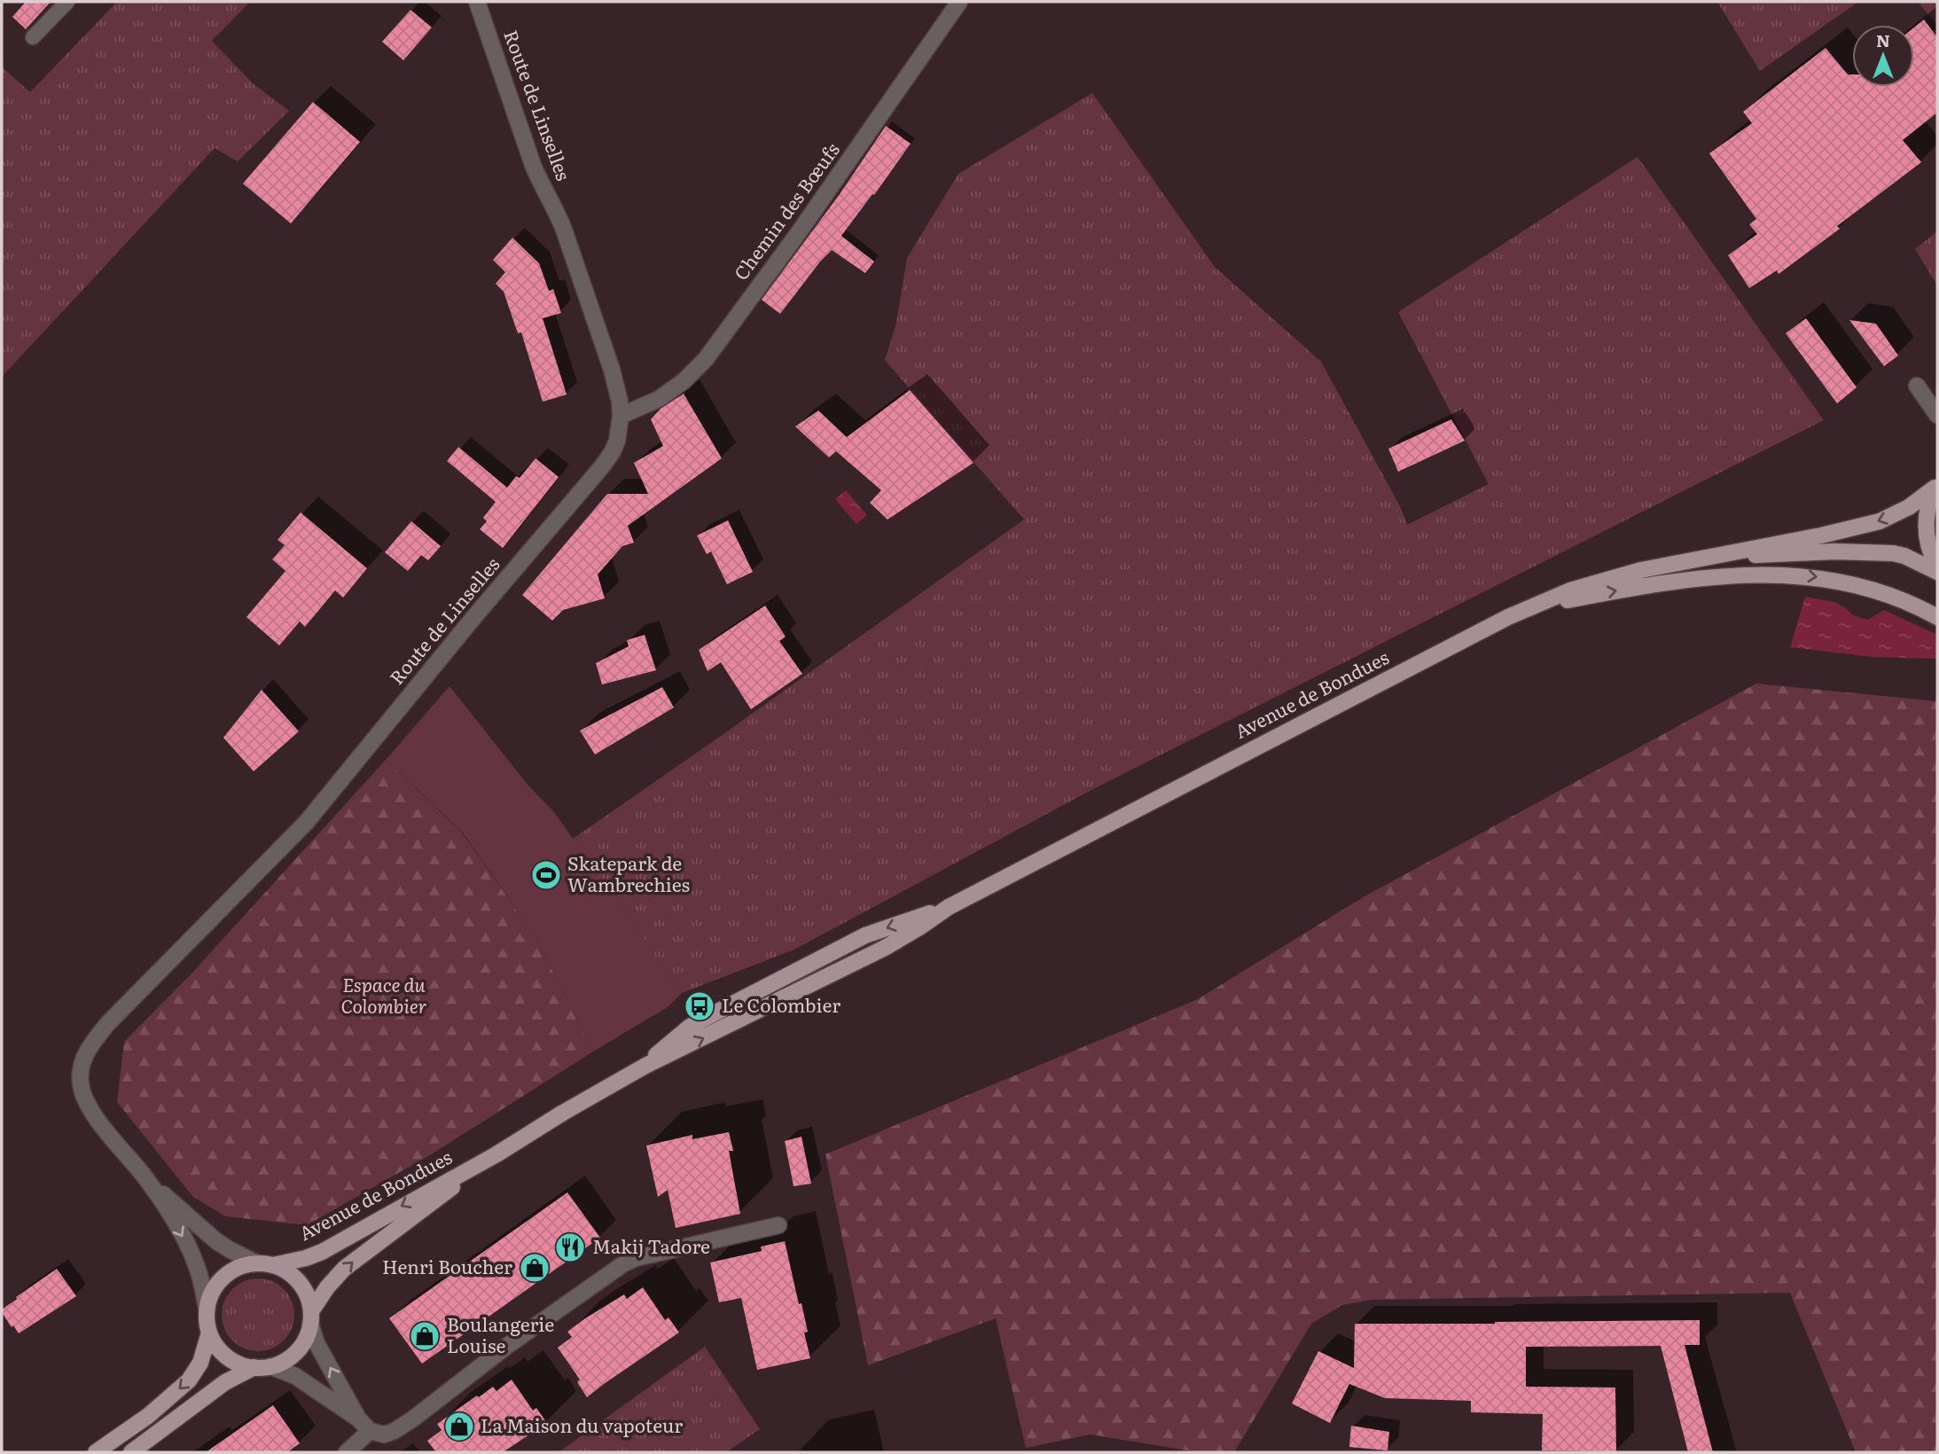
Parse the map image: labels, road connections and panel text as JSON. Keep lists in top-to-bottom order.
{
  "streets": {
    "main road": ["Avenue de Bondues"],
    "street": ["Route de Linselles", "Chemin des Bœufs"]
  },
  "crossings": [
    ["Route de Linselles", "Chemin des Bœufs"],
    ["Route de Linselles", "Avenue de Bondues"]
  ],
  "parks": ["Espace du Colombier"],
  "places": {
    "sports": ["Skatepark de Wambrechies"],
    "bus stop": ["Le Colombier"],
    "restaurant": ["Makij Tadore"],
    "shop": ["Henri Boucher", "Boulangerie Louise", "La Maison du vapoteur"]
  },
  "north": "top"
}
